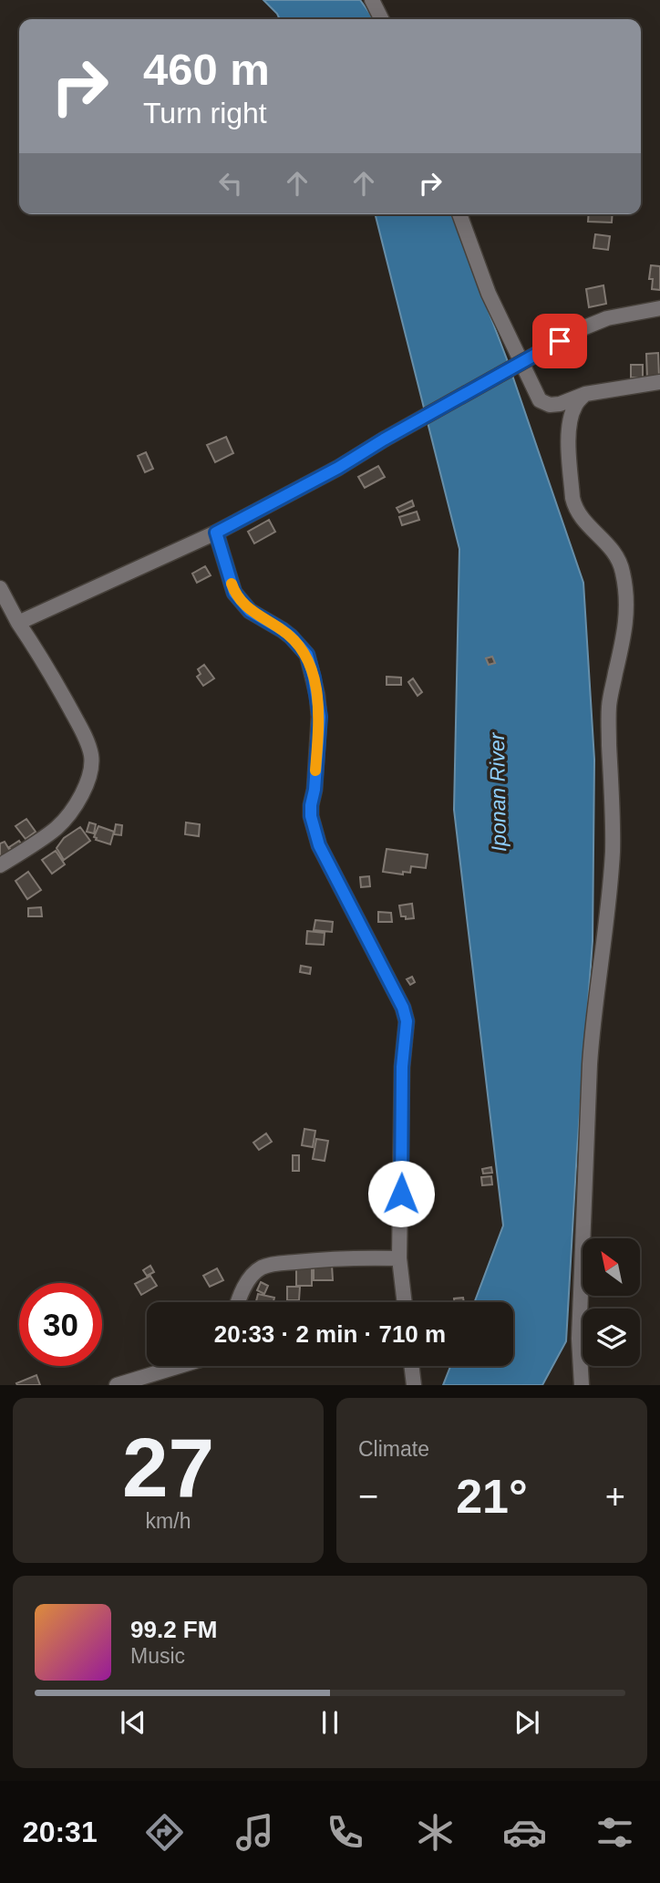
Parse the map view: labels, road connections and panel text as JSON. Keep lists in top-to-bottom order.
{
  "water": ["Iponan River"],
  "north": "top left",
  "page": {
    "turn": ["460 m", "Turn right"],
    "limit": "30",
    "trip": "20:33 · 2 min · 710 m",
    "tile": [
      ["27", "km/h"],
      "Climate"
    ],
    "heat": ["−", "21°", "+"],
    "song": ["99.2 FM", "Music"],
    "tabs": "20:31"
  }
}
